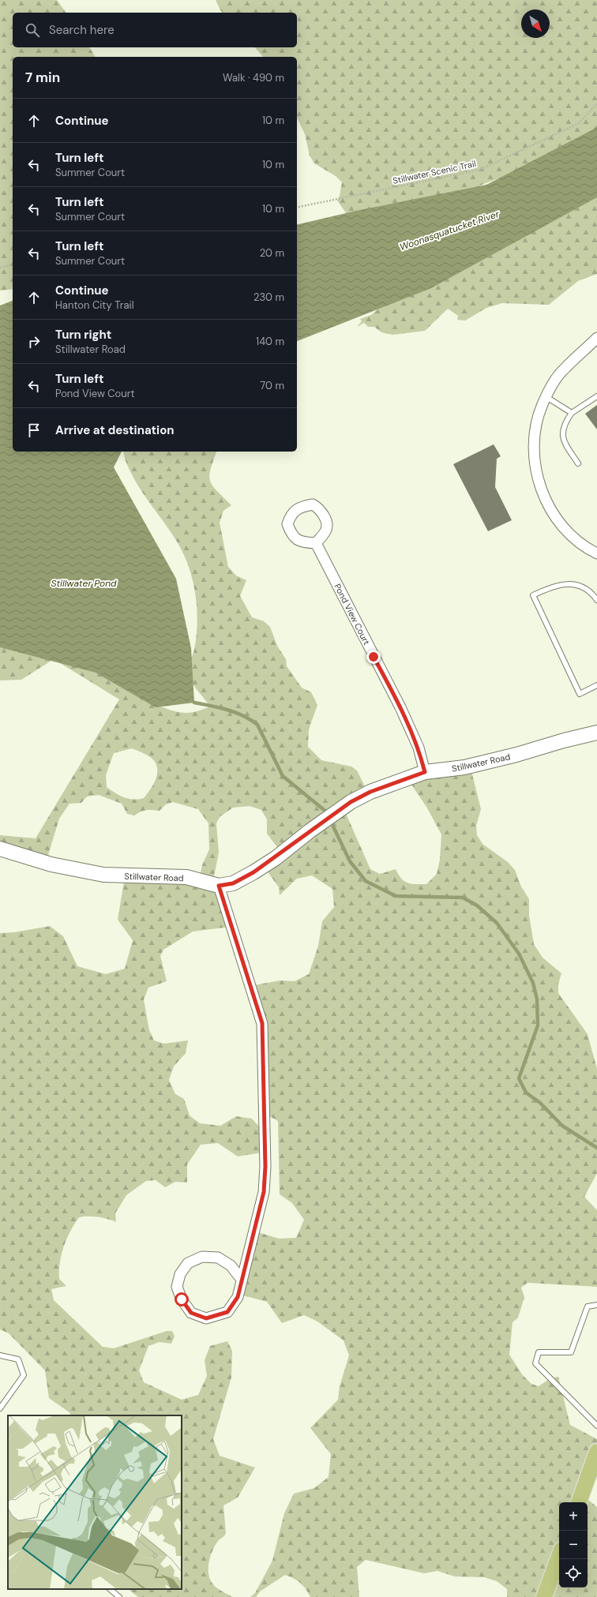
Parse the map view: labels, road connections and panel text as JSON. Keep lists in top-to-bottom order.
{
  "streets": {
    "street": ["Pond View Court", "Stillwater Road"],
    "path": ["Stillwater Scenic Trail"]
  },
  "crossings": [
    ["Pond View Court", "Stillwater Road"]
  ],
  "water": ["Woonasquatucket River", "Stillwater Pond"],
  "north": "bottom right",
  "page": {
    "search": "Search here",
    "heading": ["7 min", "Walk · 490 m"],
    "list": [
      ["Continue", "10 m"],
      ["Turn left", "Summer Court", "10 m"],
      ["Turn left", "Summer Court", "10 m"],
      ["Turn left", "Summer Court", "20 m"],
      ["Continue", "Hanton City Trail", "230 m"],
      ["Turn right", "Stillwater Road", "140 m"],
      ["Turn left", "Pond View Court", "70 m"],
      "Arrive at destination"
    ],
    "map_buttons": ["+", "−"]
  }
}
